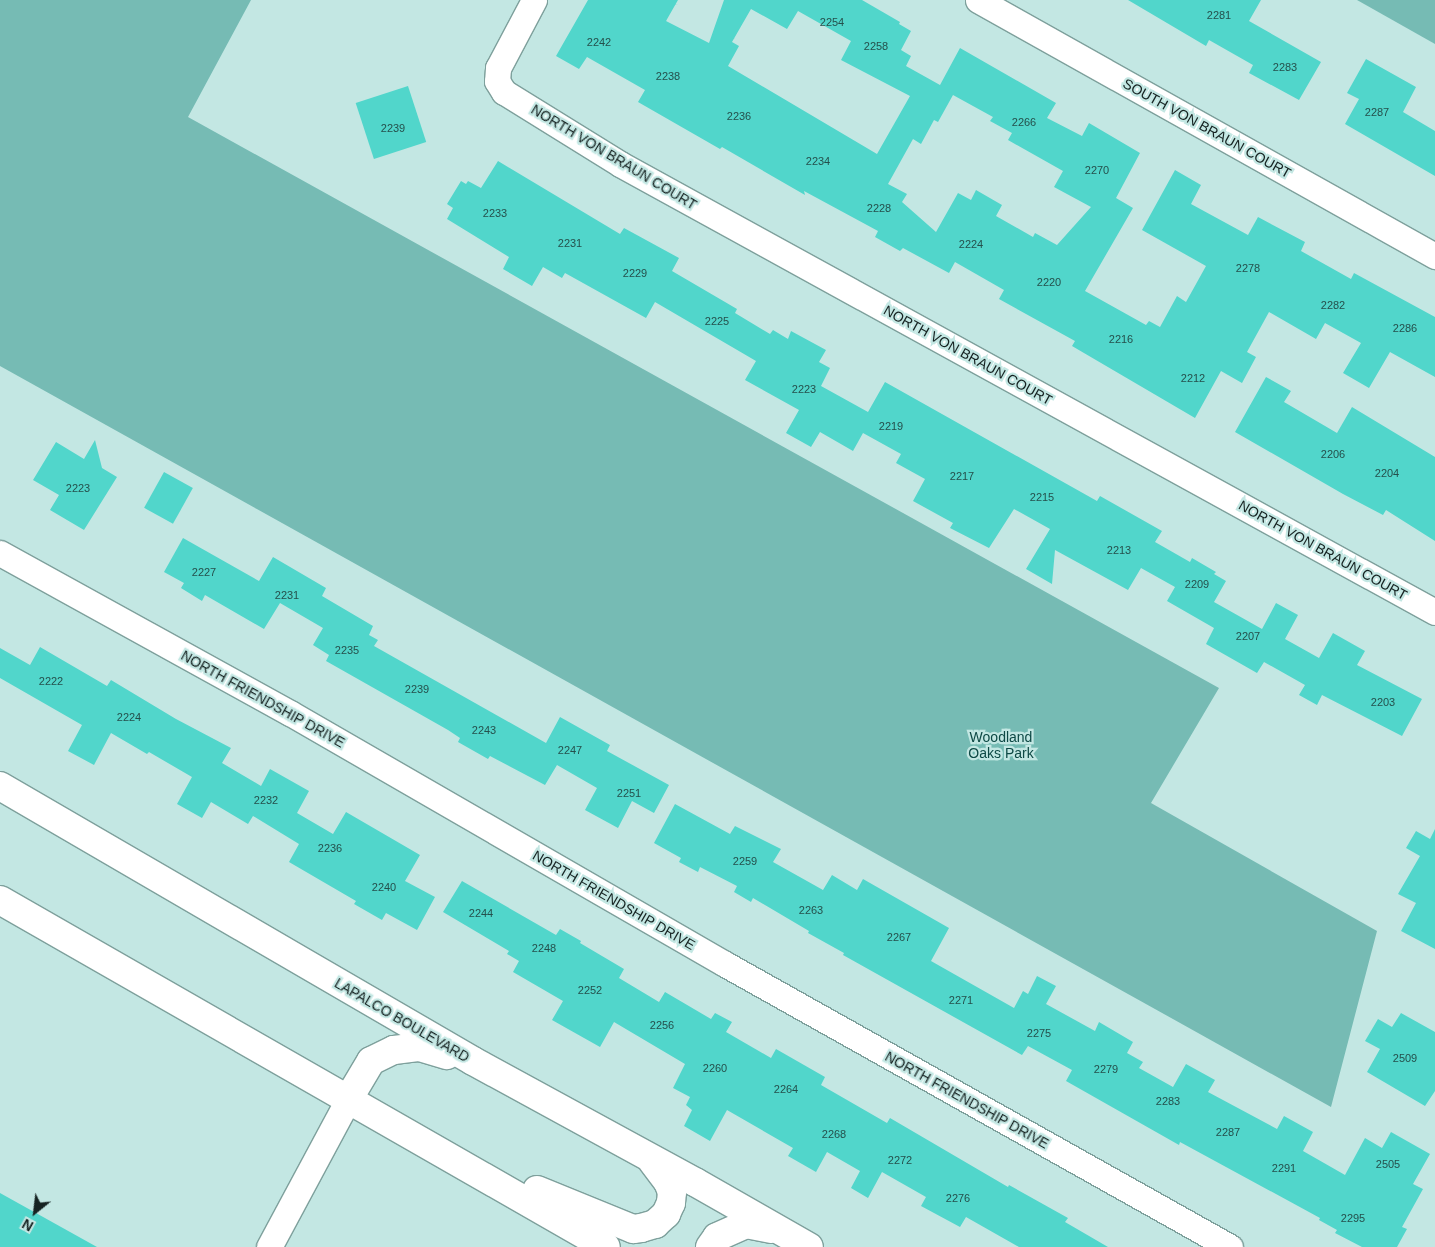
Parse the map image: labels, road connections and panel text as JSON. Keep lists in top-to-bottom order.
{
  "streets": {
    "main road": ["LAPALCO BOULEVARD"],
    "street": ["SOUTH VON BRAUN COURT", "NORTH VON BRAUN COURT", "NORTH FRIENDSHIP DRIVE"]
  },
  "parks": ["Woodland Oaks Park"],
  "house_numbers": [
    "2281",
    "2254",
    "2242",
    "2258",
    "2283",
    "2238",
    "2287",
    "2236",
    "2266",
    "2239",
    "2234",
    "2270",
    "2228",
    "2233",
    "2231",
    "2224",
    "2278",
    "2229",
    "2220",
    "2282",
    "2225",
    "2286",
    "2216",
    "2212",
    "2223",
    "2219",
    "2206",
    "2204",
    "2217",
    "2223",
    "2215",
    "2213",
    "2227",
    "2209",
    "2231",
    "2207",
    "2235",
    "2222",
    "2239",
    "2203",
    "2224",
    "2243",
    "2247",
    "2251",
    "2232",
    "2236",
    "2259",
    "2240",
    "2263",
    "2244",
    "2267",
    "2248",
    "2252",
    "2271",
    "2256",
    "2275",
    "2509",
    "2260",
    "2279",
    "2264",
    "2283",
    "2287",
    "2268",
    "2272",
    "2505",
    "2291",
    "2276",
    "2295"
  ],
  "north": "bottom left"
}
